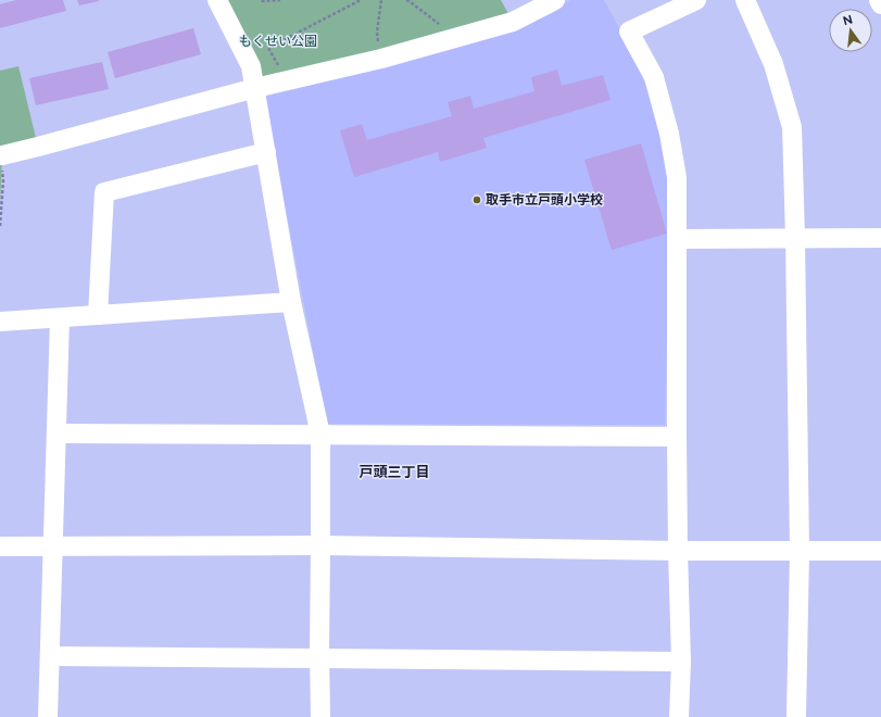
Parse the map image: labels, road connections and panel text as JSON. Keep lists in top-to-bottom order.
{
  "districts": ["戸頭三丁目"],
  "parks": ["もくせい公園"],
  "places": ["取手市立戸頭小学校"],
  "north": "top"
}
